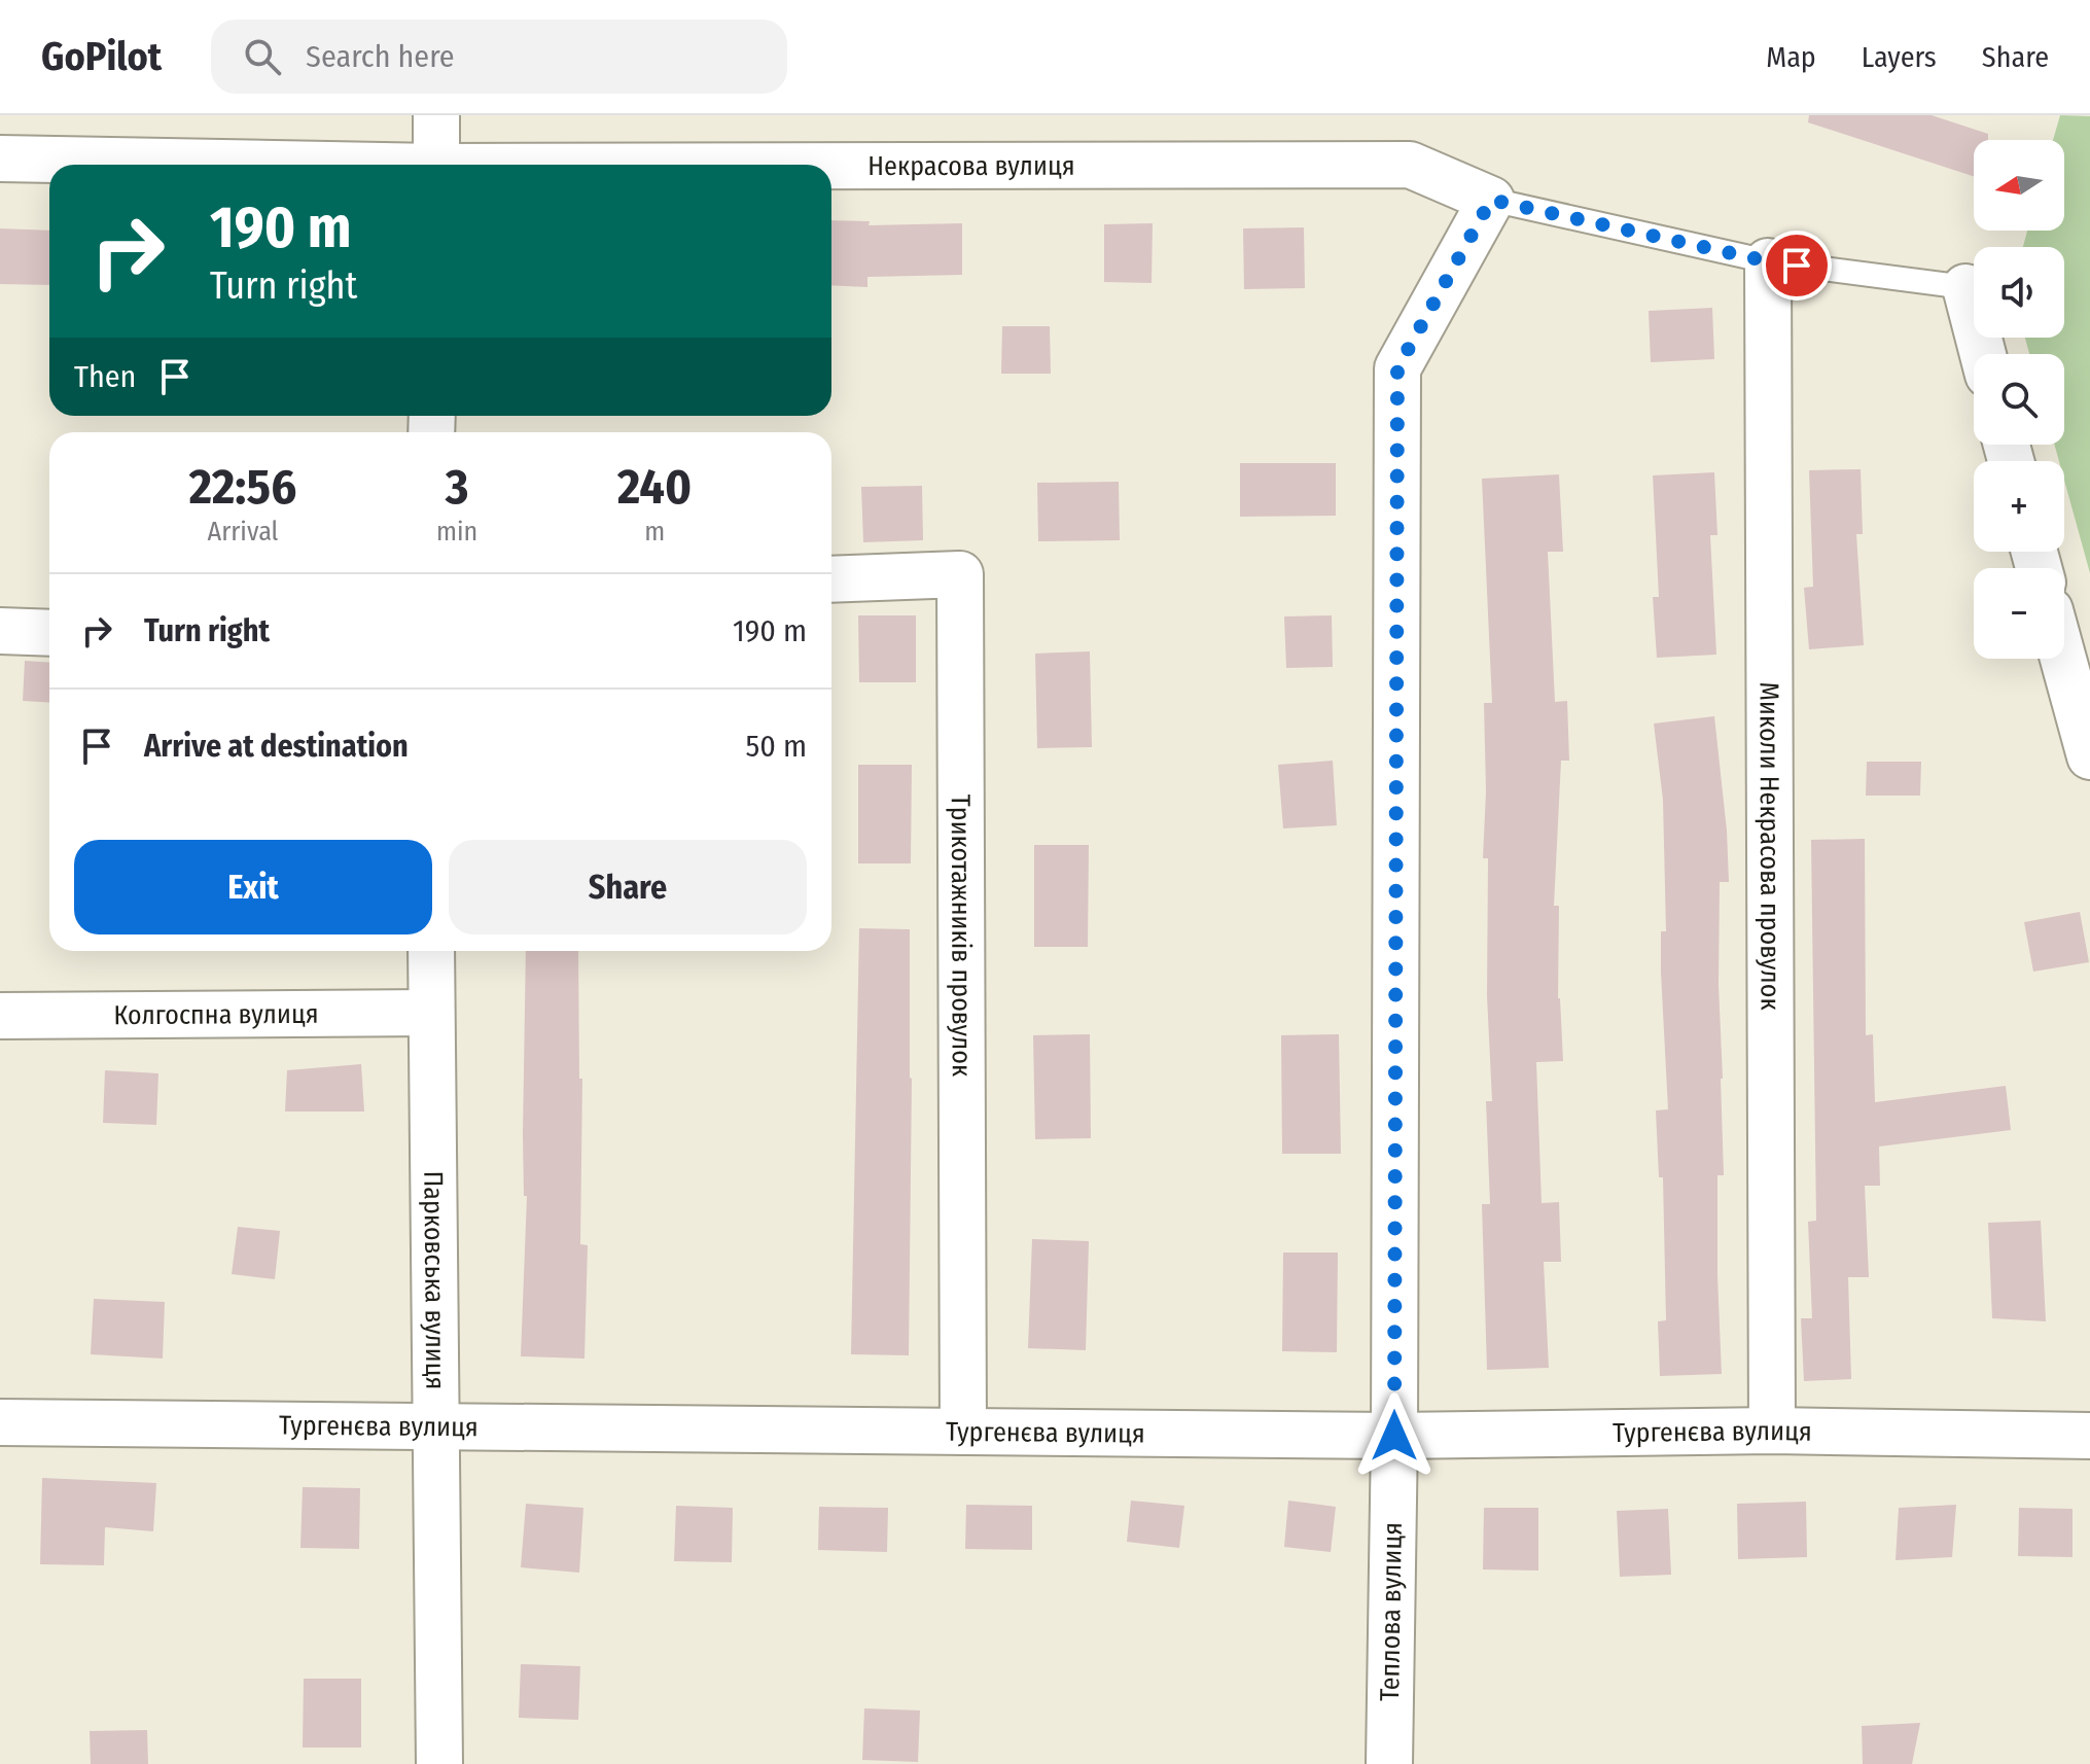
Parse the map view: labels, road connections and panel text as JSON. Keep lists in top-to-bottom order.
{
  "streets": {
    "street": [
      "Некрасова вулиця",
      "Миколи Некрасова провулок",
      "Трикотажників провулок",
      "Колгоспна вулиця",
      "Парковська вулиця",
      "Тургенєва вулиця",
      "Теплова вулиця"
    ]
  },
  "crossings": [
    ["Некрасова вулиця", "Теплова вулиця"],
    ["Миколи Некрасова провулок", "Тургенєва вулиця"],
    ["Трикотажників провулок", "Тургенєва вулиця"],
    ["Колгоспна вулиця", "Парковська вулиця"],
    ["Парковська вулиця", "Тургенєва вулиця"],
    ["Тургенєва вулиця", "Теплова вулиця"]
  ],
  "north": "left",
  "page": {
    "header": "GoPilot",
    "search": "Search here",
    "nav": ["Map", "Layers", "Share"],
    "map_buttons": ["+", "−"],
    "turn": ["190 m", "Turn right"],
    "then": "Then",
    "eta": [
      "22:56",
      "Arrival",
      "3",
      "min",
      "240",
      "m"
    ],
    "list": [
      {
        "name": "Turn right",
        "value": "190 m"
      },
      {
        "name": "Arrive at destination",
        "value": "50 m"
      }
    ],
    "buttons": ["Exit", "Share"]
  }
}
